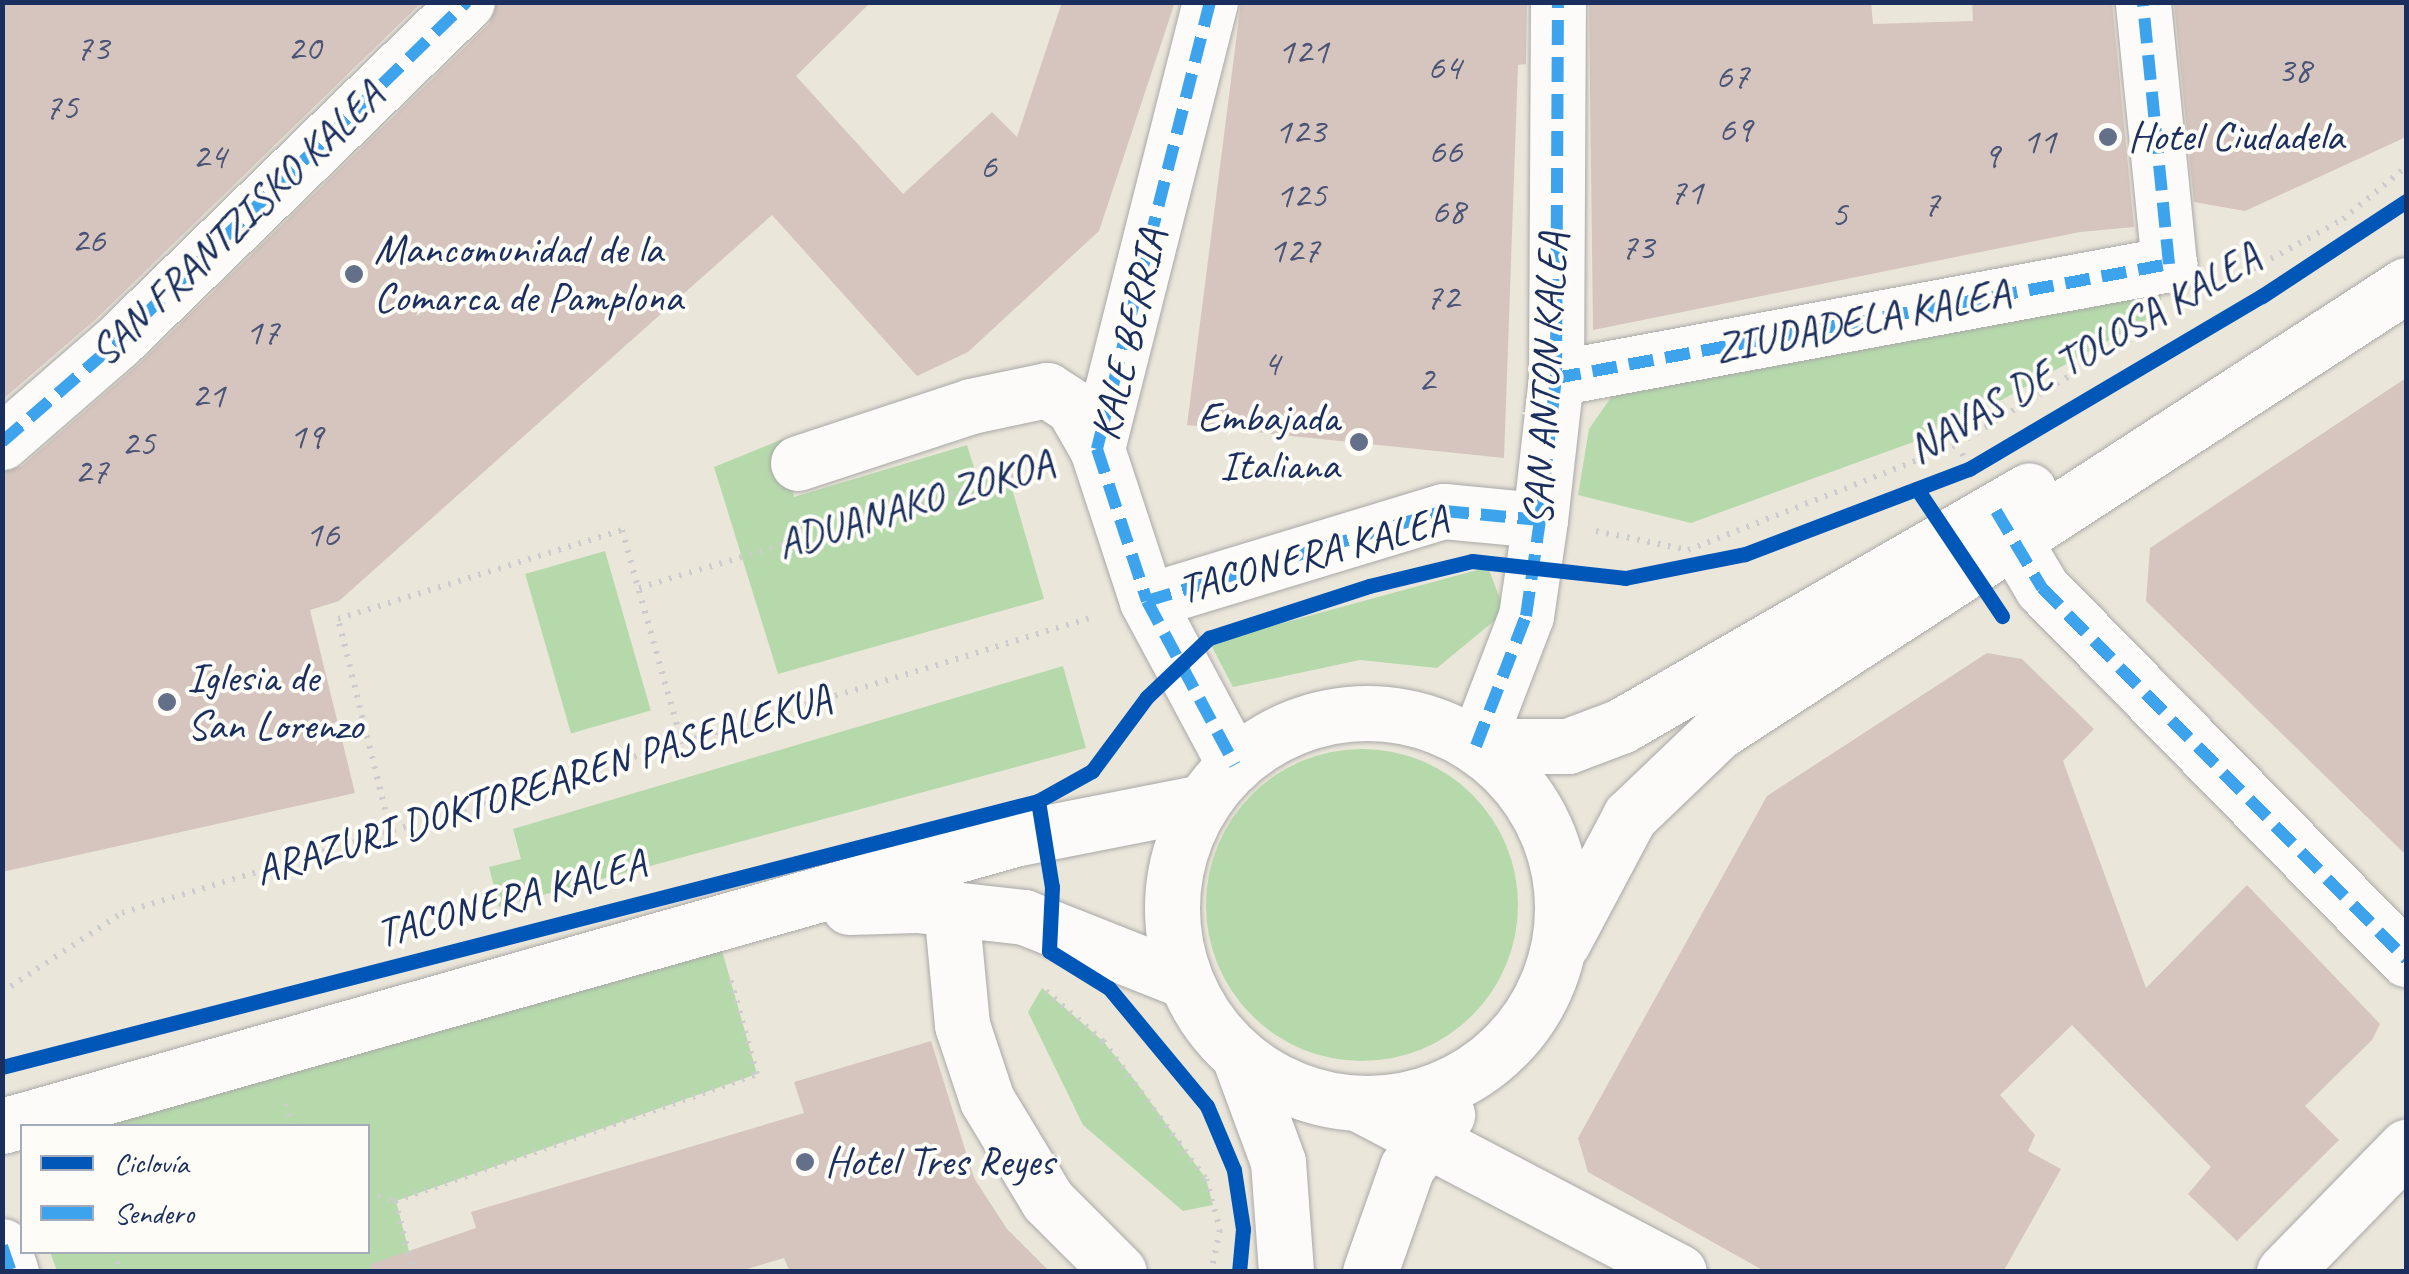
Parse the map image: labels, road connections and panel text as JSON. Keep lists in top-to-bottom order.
{
  "streets": {
    "street": [
      "SAN FRANTZISKO KALEA",
      "ZIUDADELA KALEA",
      "KALE BERRIA",
      "NAVAS DE TOLOSA KALEA",
      "SAN ANTON KALEA",
      "ADUANAKO ZOKOA",
      "TACONERA KALEA"
    ],
    "path": ["ARAZURI DOKTOREAREN PASEALEKUA"]
  },
  "crossings": [
    ["ZIUDADELA KALEA", "SAN ANTON KALEA"],
    ["KALE BERRIA", "ADUANAKO ZOKOA"],
    ["KALE BERRIA", "TACONERA KALEA"],
    ["KALE BERRIA", "ARAZURI DOKTOREAREN PASEALEKUA"],
    ["NAVAS DE TOLOSA KALEA", "SAN ANTON KALEA"],
    ["NAVAS DE TOLOSA KALEA", "TACONERA KALEA"],
    ["SAN ANTON KALEA", "TACONERA KALEA"],
    ["TACONERA KALEA", "ARAZURI DOKTOREAREN PASEALEKUA"]
  ],
  "places": [
    "Hotel Ciudadela",
    "Mancomunidad de la Comarca de Pamplona",
    "Embajada Italiana",
    "Iglesia de San Lorenzo",
    "Hotel Tres Reyes"
  ],
  "house_numbers": [
    "73",
    "20",
    "121",
    "64",
    "38",
    "67",
    "75",
    "69",
    "123",
    "11",
    "66",
    "9",
    "24",
    "6",
    "71",
    "125",
    "7",
    "68",
    "5",
    "26",
    "73",
    "127",
    "72",
    "17",
    "4",
    "2",
    "21",
    "19",
    "25",
    "27",
    "16"
  ],
  "legend": ["Ciclovía", "Sendero"]
}
